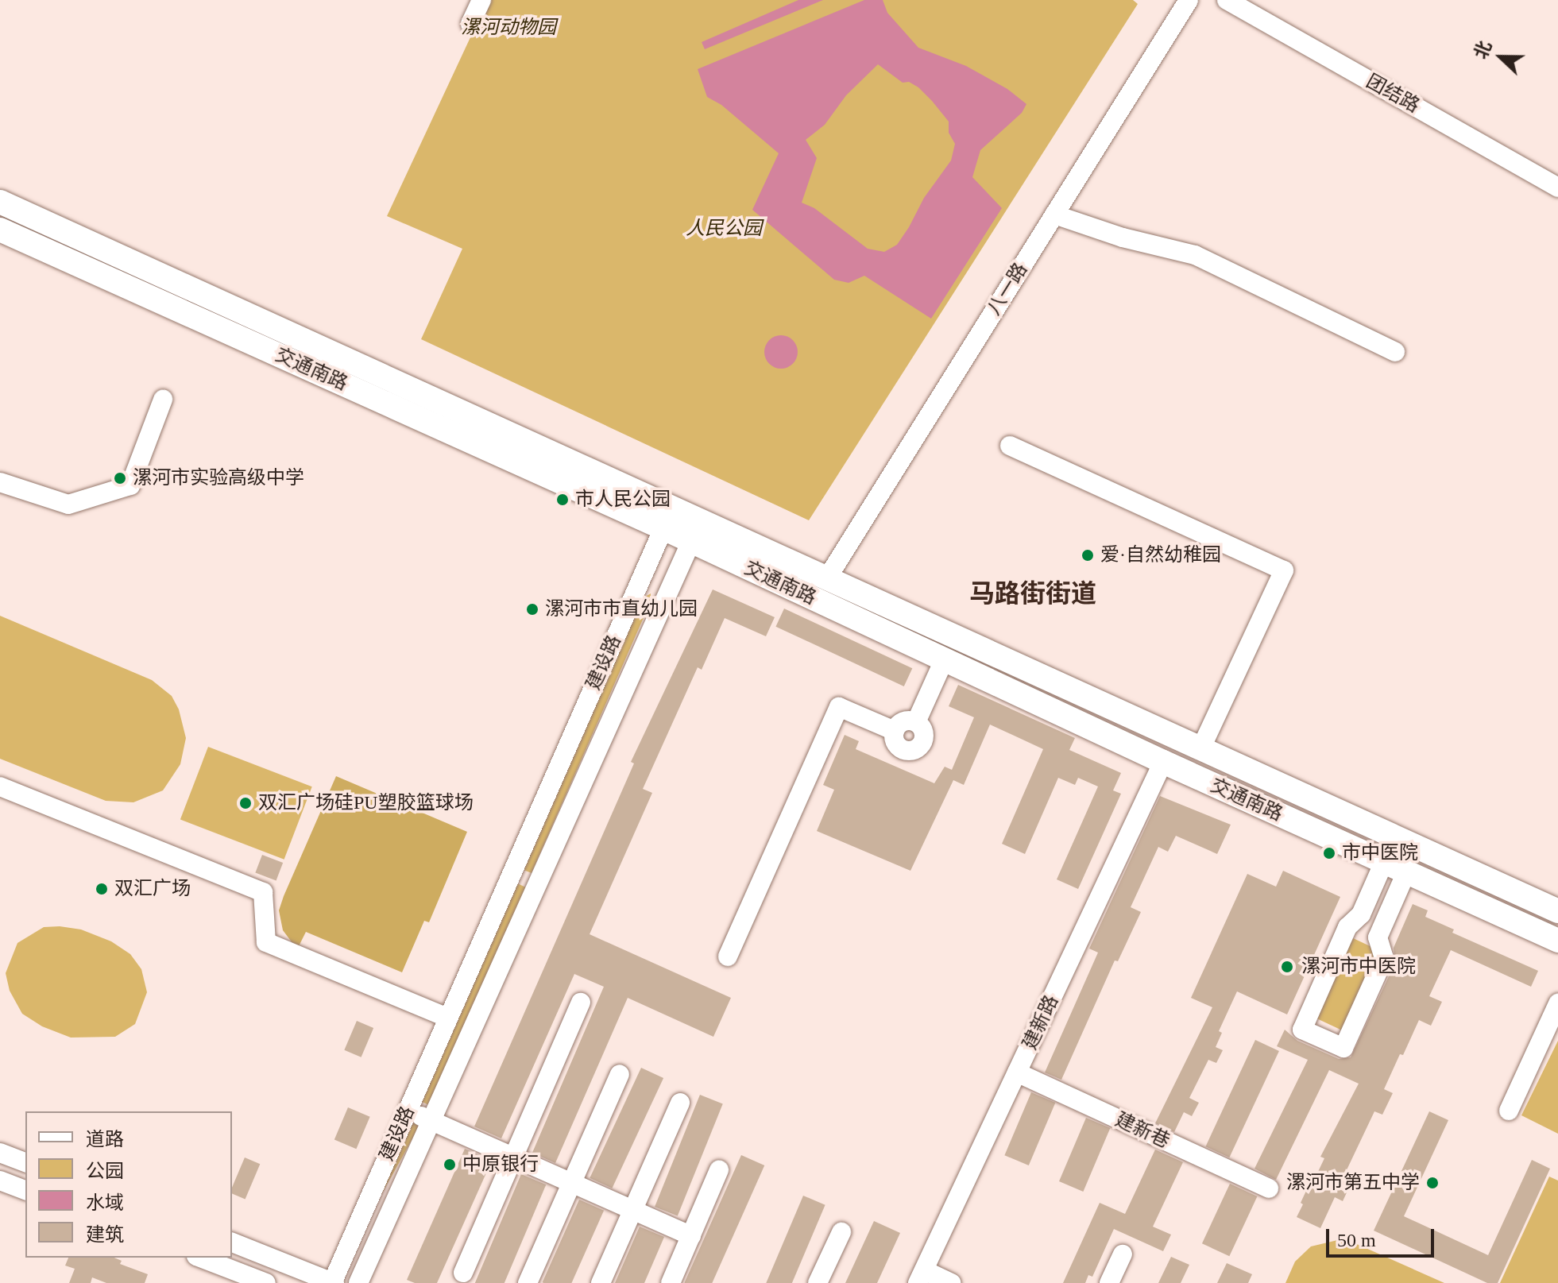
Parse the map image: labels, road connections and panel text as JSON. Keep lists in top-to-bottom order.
{
  "streets": {
    "main road": ["交通南路"],
    "street": [
      "团结路",
      "八一路",
      "建设路",
      "建新路",
      "建新巷"
    ]
  },
  "crossings": [
    ["八一路", "交通南路"],
    ["交通南路", "建设路"],
    ["交通南路", "建新路"],
    ["建新路", "建新巷"]
  ],
  "districts": ["马路街街道"],
  "parks": ["漯河动物园", "人民公园"],
  "places": [
    "漯河市实验高级中学",
    "市人民公园",
    "爱·自然幼稚园",
    "漯河市市直幼儿园",
    "双汇广场硅PU塑胶篮球场",
    "市中医院",
    "双汇广场",
    "漯河市中医院",
    "中原银行",
    "漯河市第五中学"
  ],
  "legend": [
    "道路",
    "公园",
    "水域",
    "建筑"
  ],
  "scale_bar": "50 m",
  "north": "left"
}
